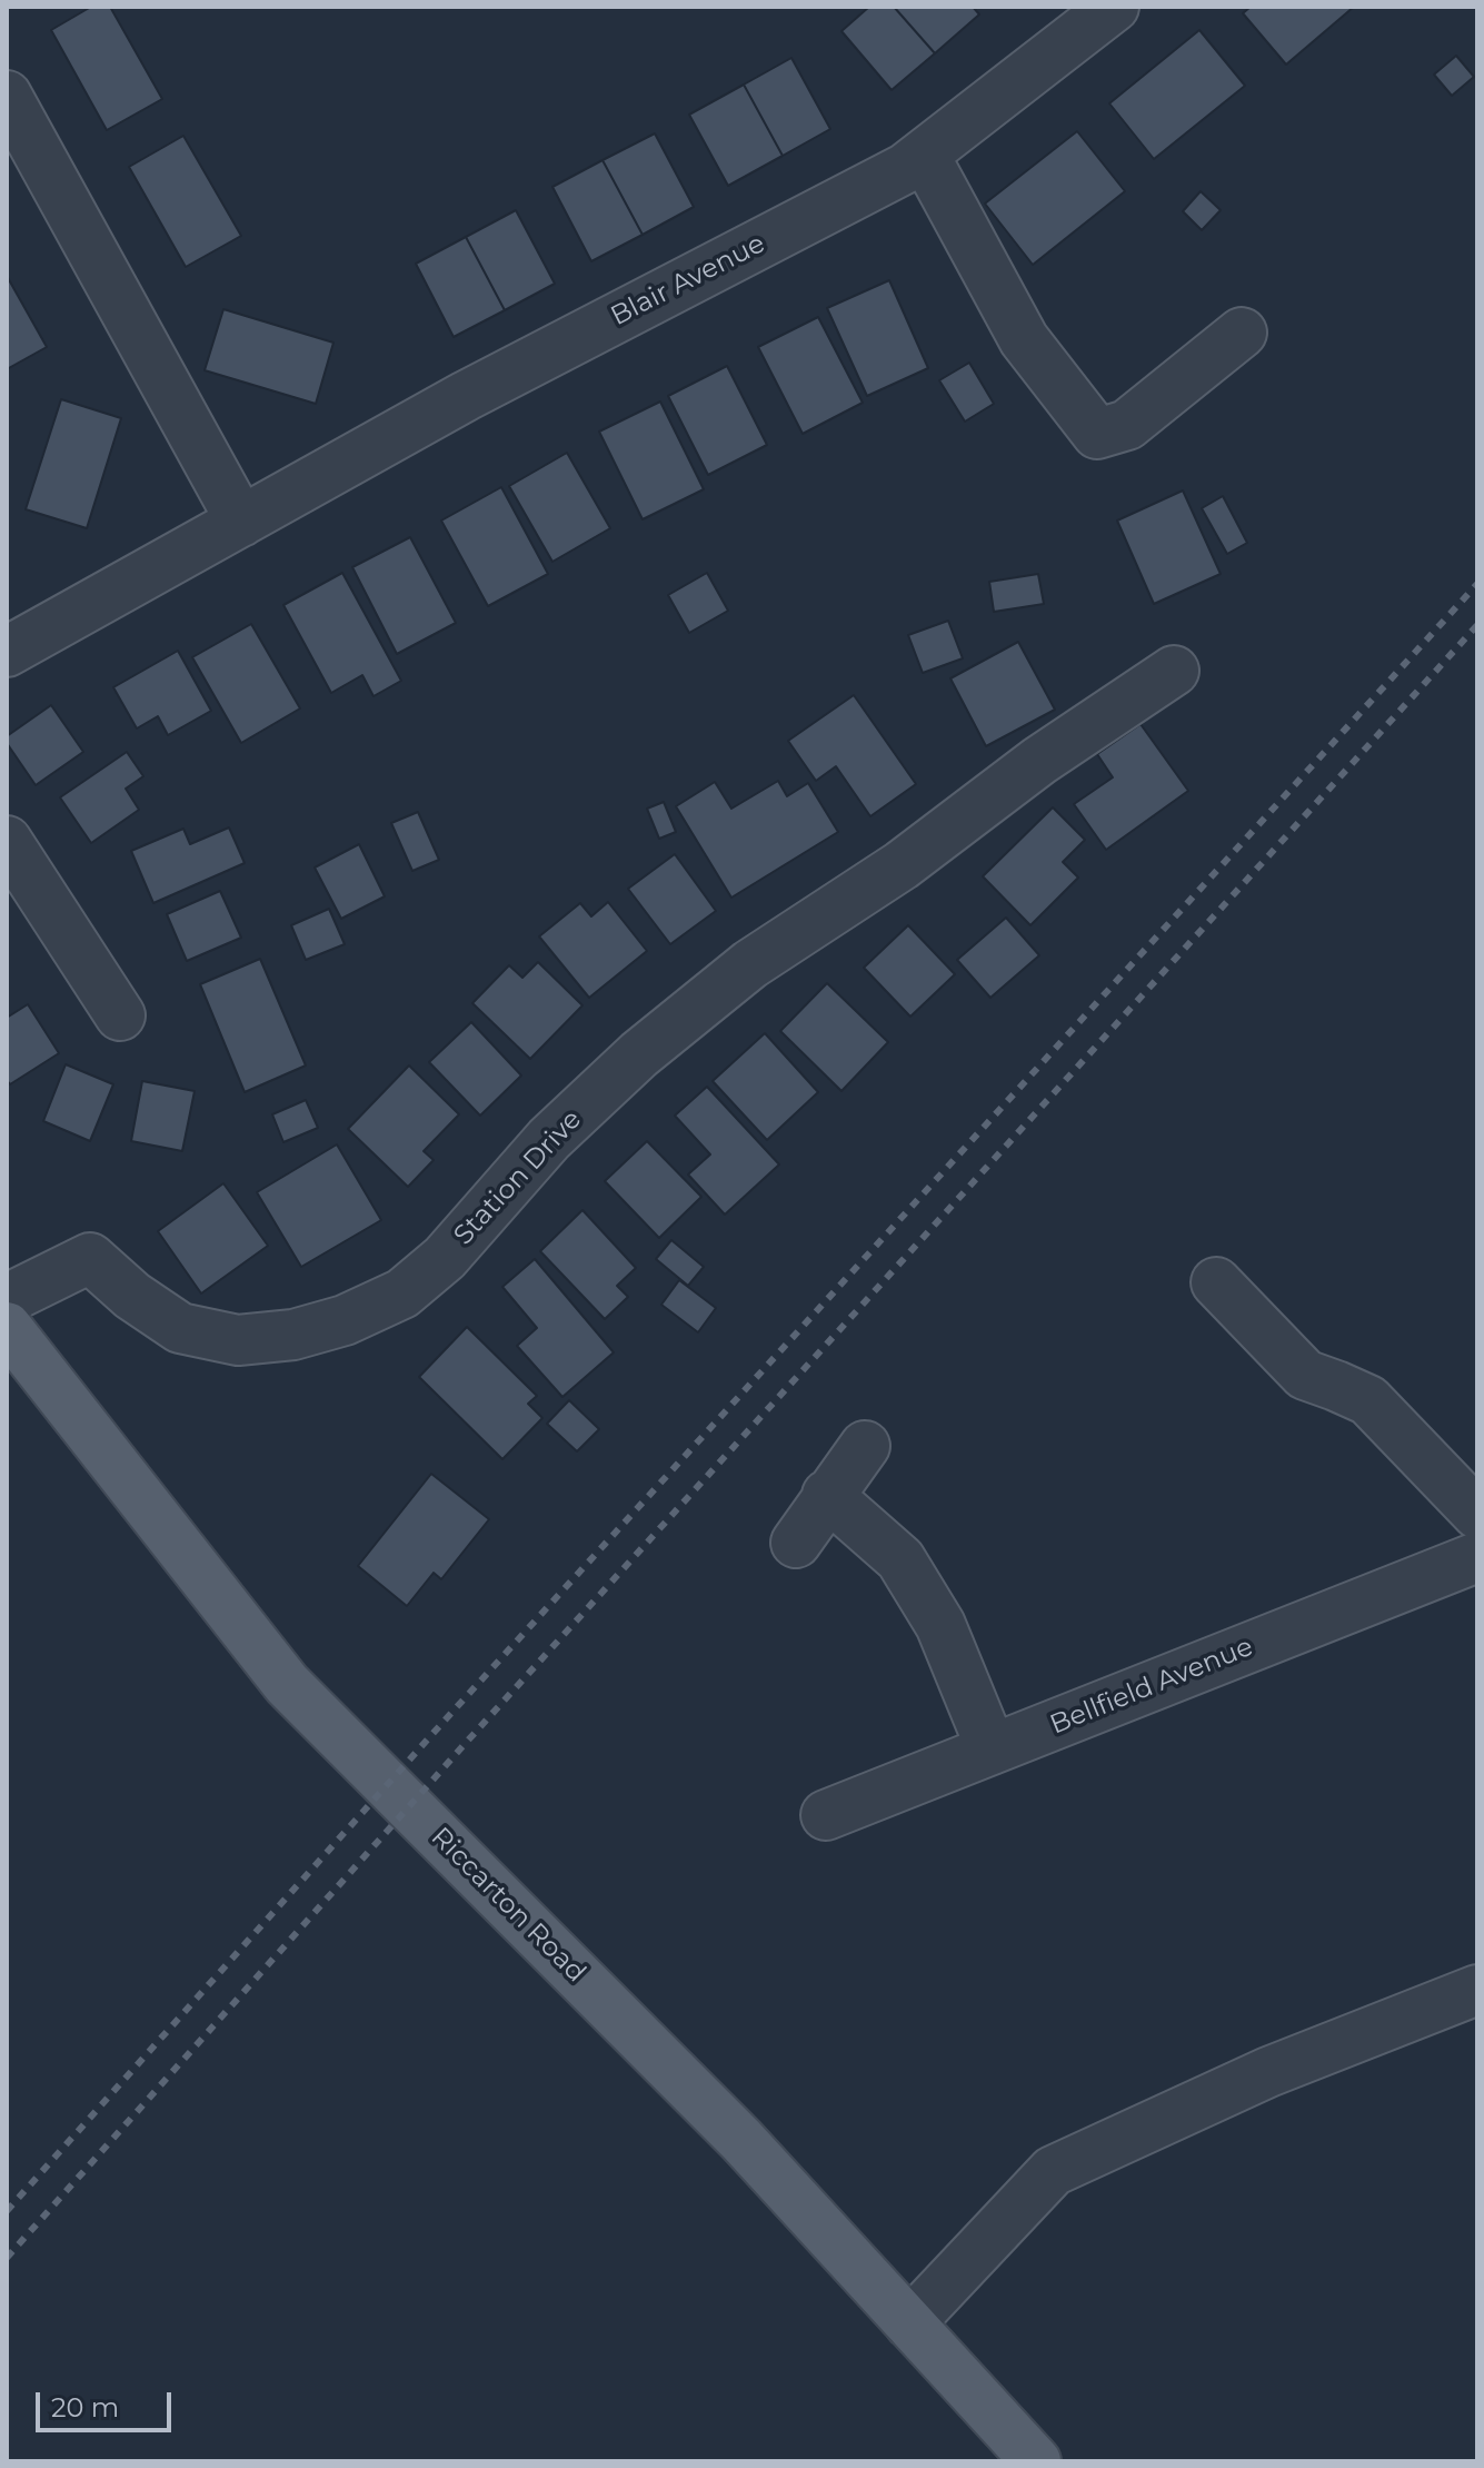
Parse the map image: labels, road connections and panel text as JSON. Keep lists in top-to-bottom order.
{
  "streets": {
    "main road": ["Riccarton Road"],
    "street": ["Blair Avenue", "Station Drive", "Bellfield Avenue"]
  },
  "scale_bar": "20 m"
}
